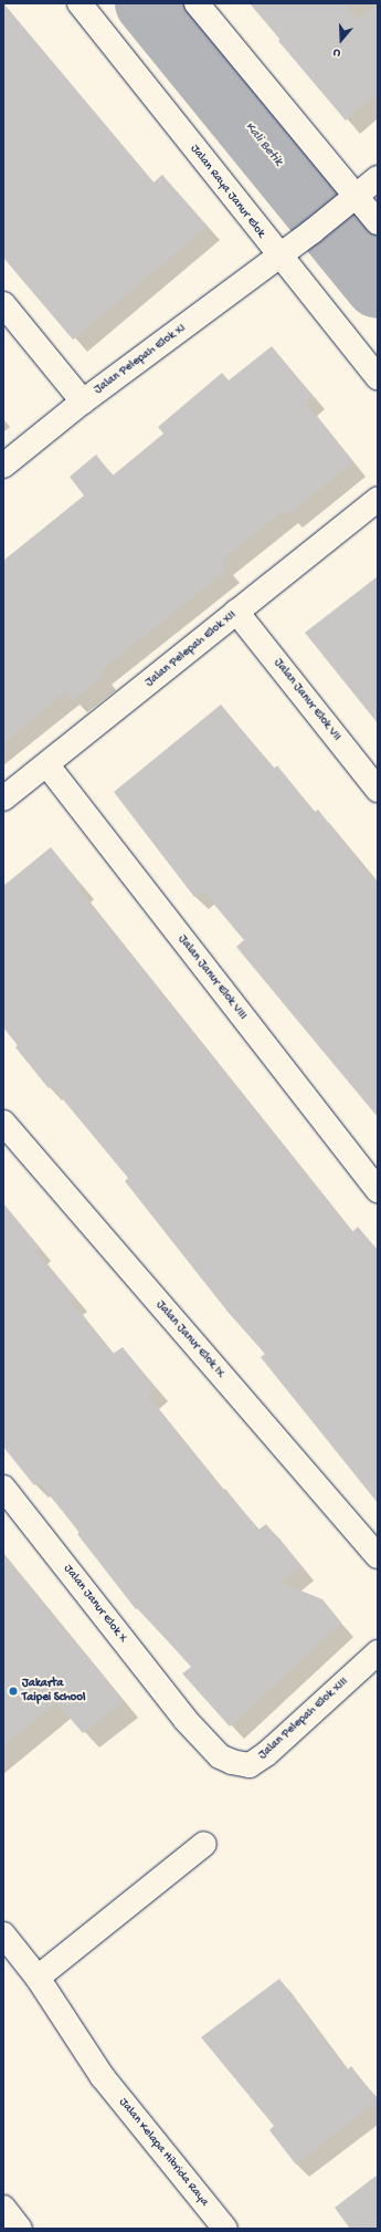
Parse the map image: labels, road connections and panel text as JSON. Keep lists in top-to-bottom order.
{
  "streets": {
    "street": [
      "Jalan Raya Janur Elok",
      "Jalan Pelepah Elok XI",
      "Jalan Pelepah Elok XII",
      "Jalan Janur Elok VII",
      "Jalan Janur Elok VIII",
      "Jalan Janur Elok IX",
      "Jalan Janur Elok X",
      "Jalan Pelepah Elok XIII",
      "Jalan Kelapa Hibrida Raya"
    ]
  },
  "crossings": [
    ["Jalan Raya Janur Elok", "Jalan Pelepah Elok XI"],
    ["Jalan Pelepah Elok XII", "Jalan Janur Elok VII"],
    ["Jalan Pelepah Elok XII", "Jalan Janur Elok VIII"],
    ["Jalan Janur Elok X", "Jalan Pelepah Elok XIII"]
  ],
  "water": ["Kali Betik"],
  "places": ["Jakarta Taipei School"],
  "north": "bottom"
}
